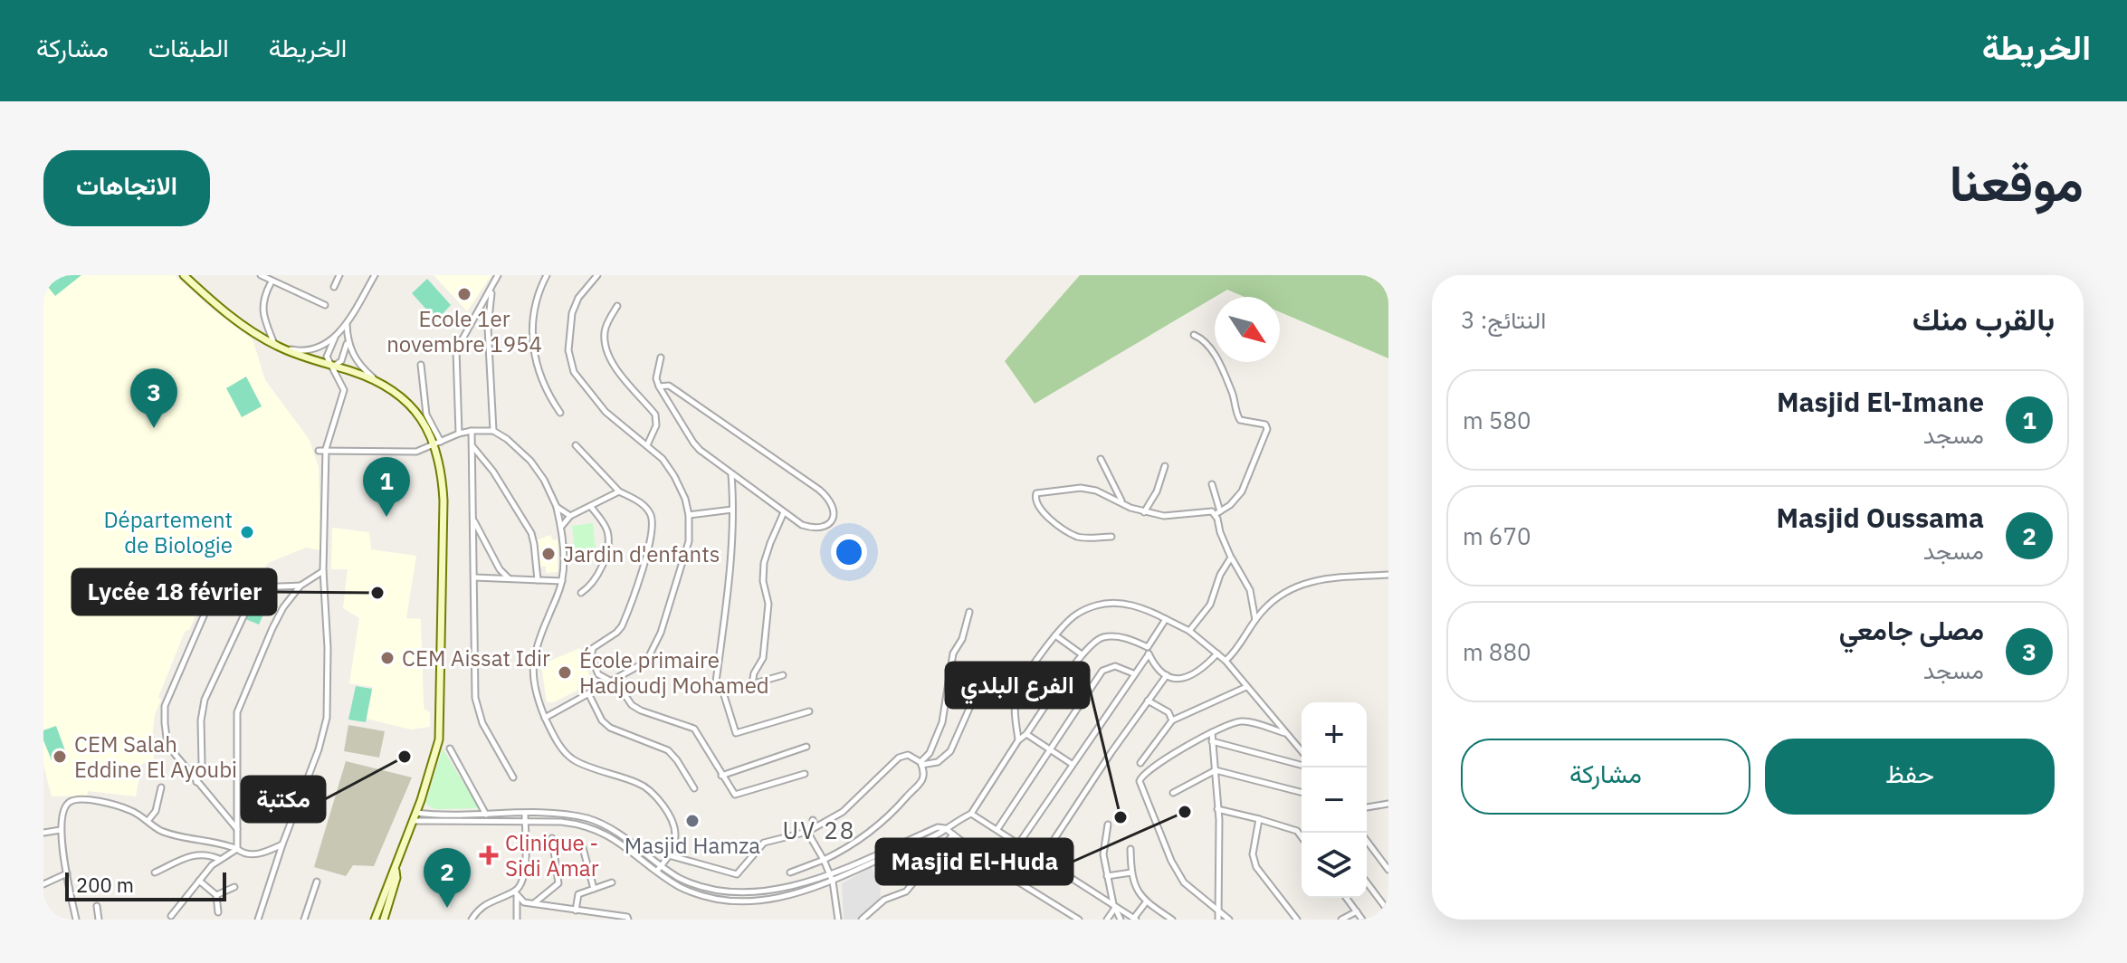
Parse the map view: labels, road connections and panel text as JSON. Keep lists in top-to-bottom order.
{
  "districts": ["UV 28"],
  "places": {
    "other": [
      "Ecole 1er novembre 1954",
      "Département de Biologie",
      "Jardin d'enfants",
      "Lycée 18 février",
      "CEM Aissat Idir",
      "École primaire Hadjoudj Mohamed",
      "CEM Salah Eddine El Ayoubi",
      "مكتبة",
      "Masjid El-Huda",
      "الفرع البلدي",
      "Masjid Hamza"
    ],
    "health": ["Clinique - Sidi Amar"]
  },
  "scale_bar": "200 m",
  "north": "bottom right",
  "page": {
    "header": "الخريطة",
    "nav": ["الخريطة", "الطبقات", "مشاركة"],
    "title": "موقعنا",
    "buttons": [
      "الاتجاهات",
      ["حفظ", "مشاركة"]
    ],
    "heading": ["بالقرب منك", "النتائج: 3"],
    "pins": ["3", "1", "2"],
    "list": [
      {
        "mark": "1",
        "name": "Masjid El-Imane",
        "note": "مسجد",
        "value": "580 m"
      },
      {
        "mark": "2",
        "name": "Masjid Oussama",
        "note": "مسجد",
        "value": "670 m"
      },
      {
        "mark": "3",
        "name": "مصلى جامعي",
        "note": "مسجد",
        "value": "880 m"
      }
    ],
    "map_buttons": ["+", "−"],
    "scale": "200 m"
  }
}
